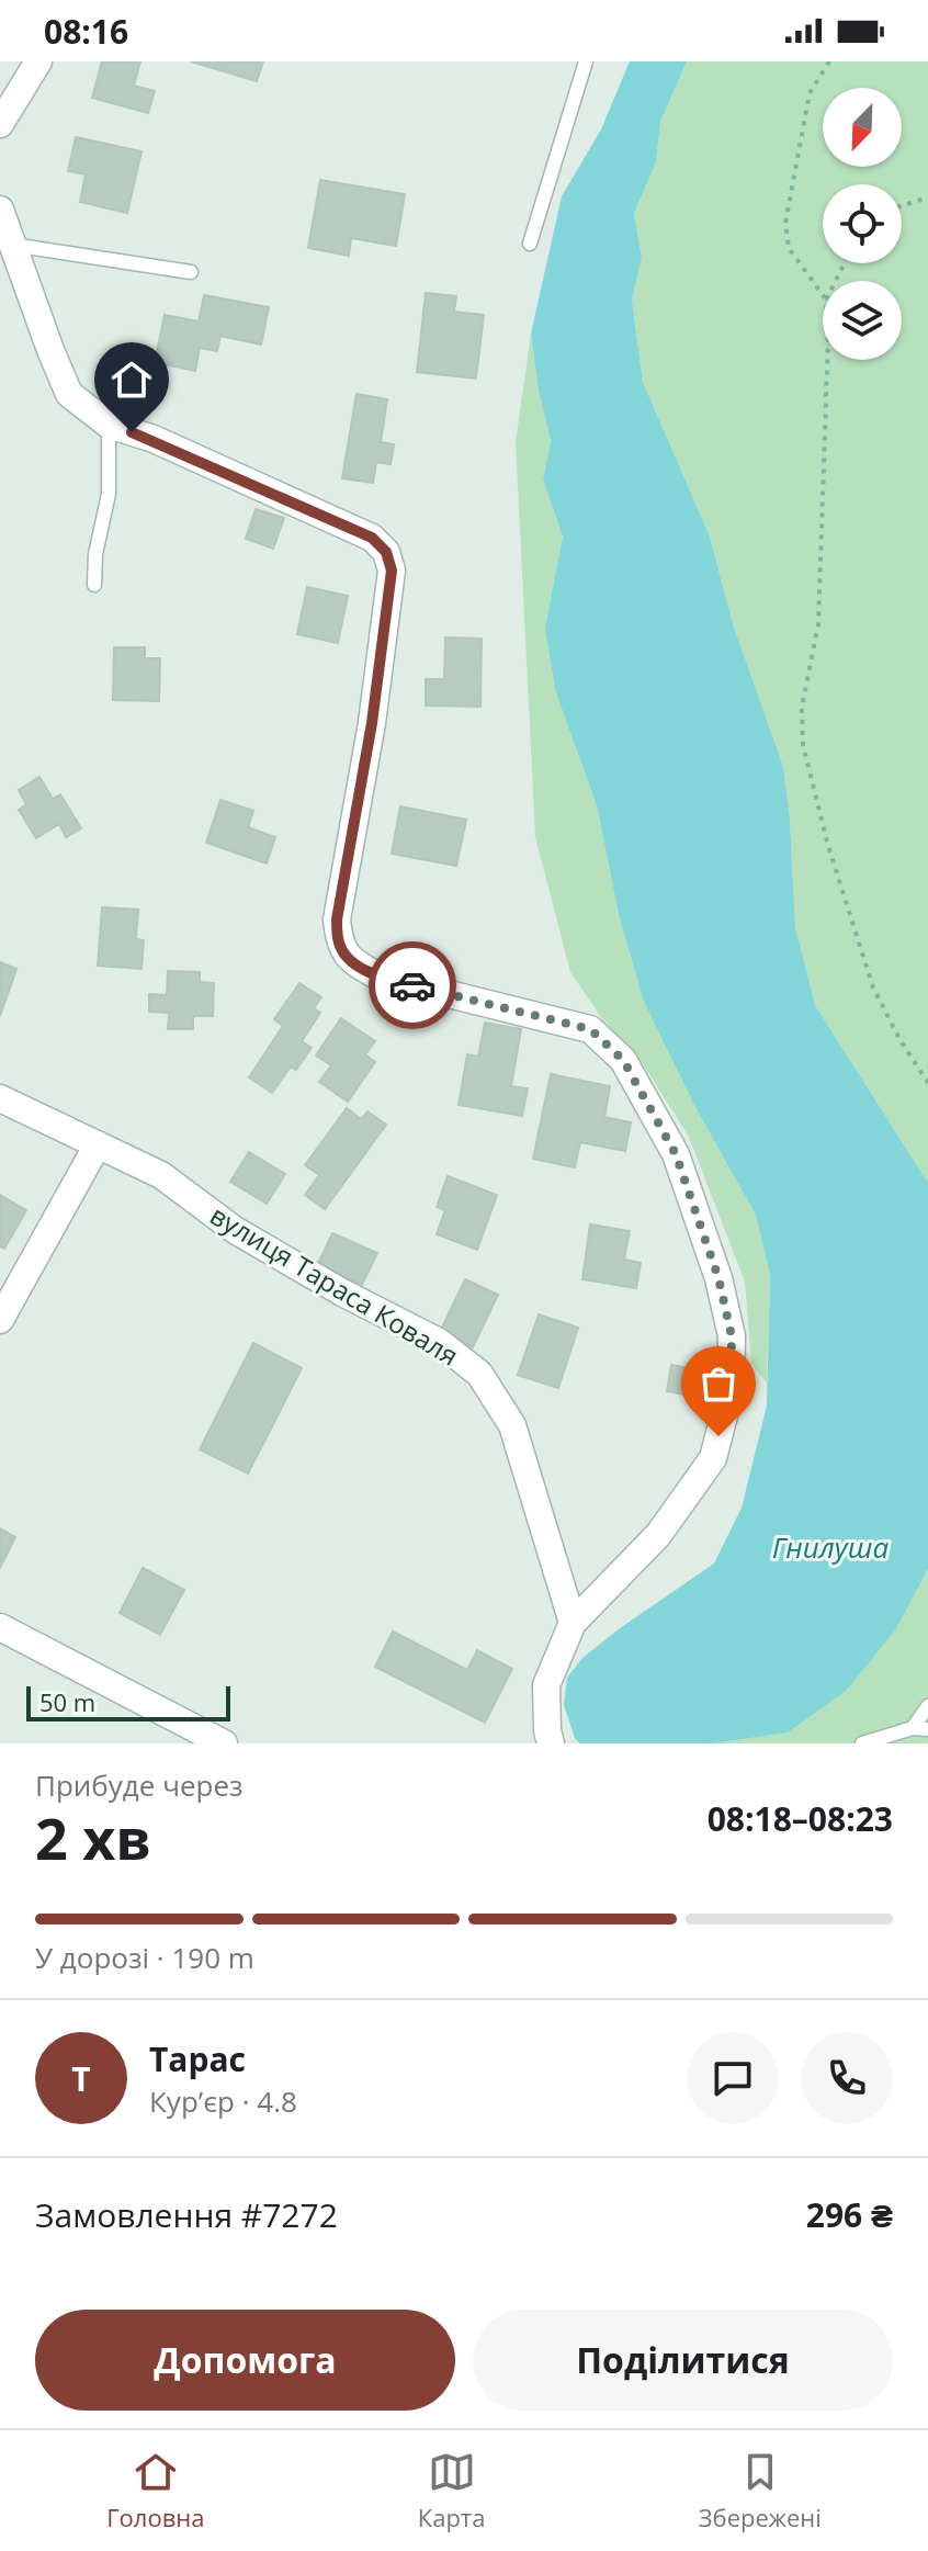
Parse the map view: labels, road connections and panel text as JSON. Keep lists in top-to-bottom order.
{
  "streets": {
    "street": ["вулиця Тараса Коваля"]
  },
  "water": ["Гнилуша"],
  "scale_bar": "50 m",
  "north": "bottom left",
  "page": {
    "status": "08:16",
    "scale": "50 m",
    "heading": ["2 хв", "Прибуде через", "08:18–08:23"],
    "panel": [
      "Тарас",
      "Кур’єр · 4.8",
      "Замовлення #7272",
      "296 ₴"
    ],
    "bar": "У дорозі · 190 m",
    "round": "Т",
    "buttons": ["Допомога", "Поділитися"],
    "tabs": ["Головна", "Карта", "Збережені"]
  }
}
